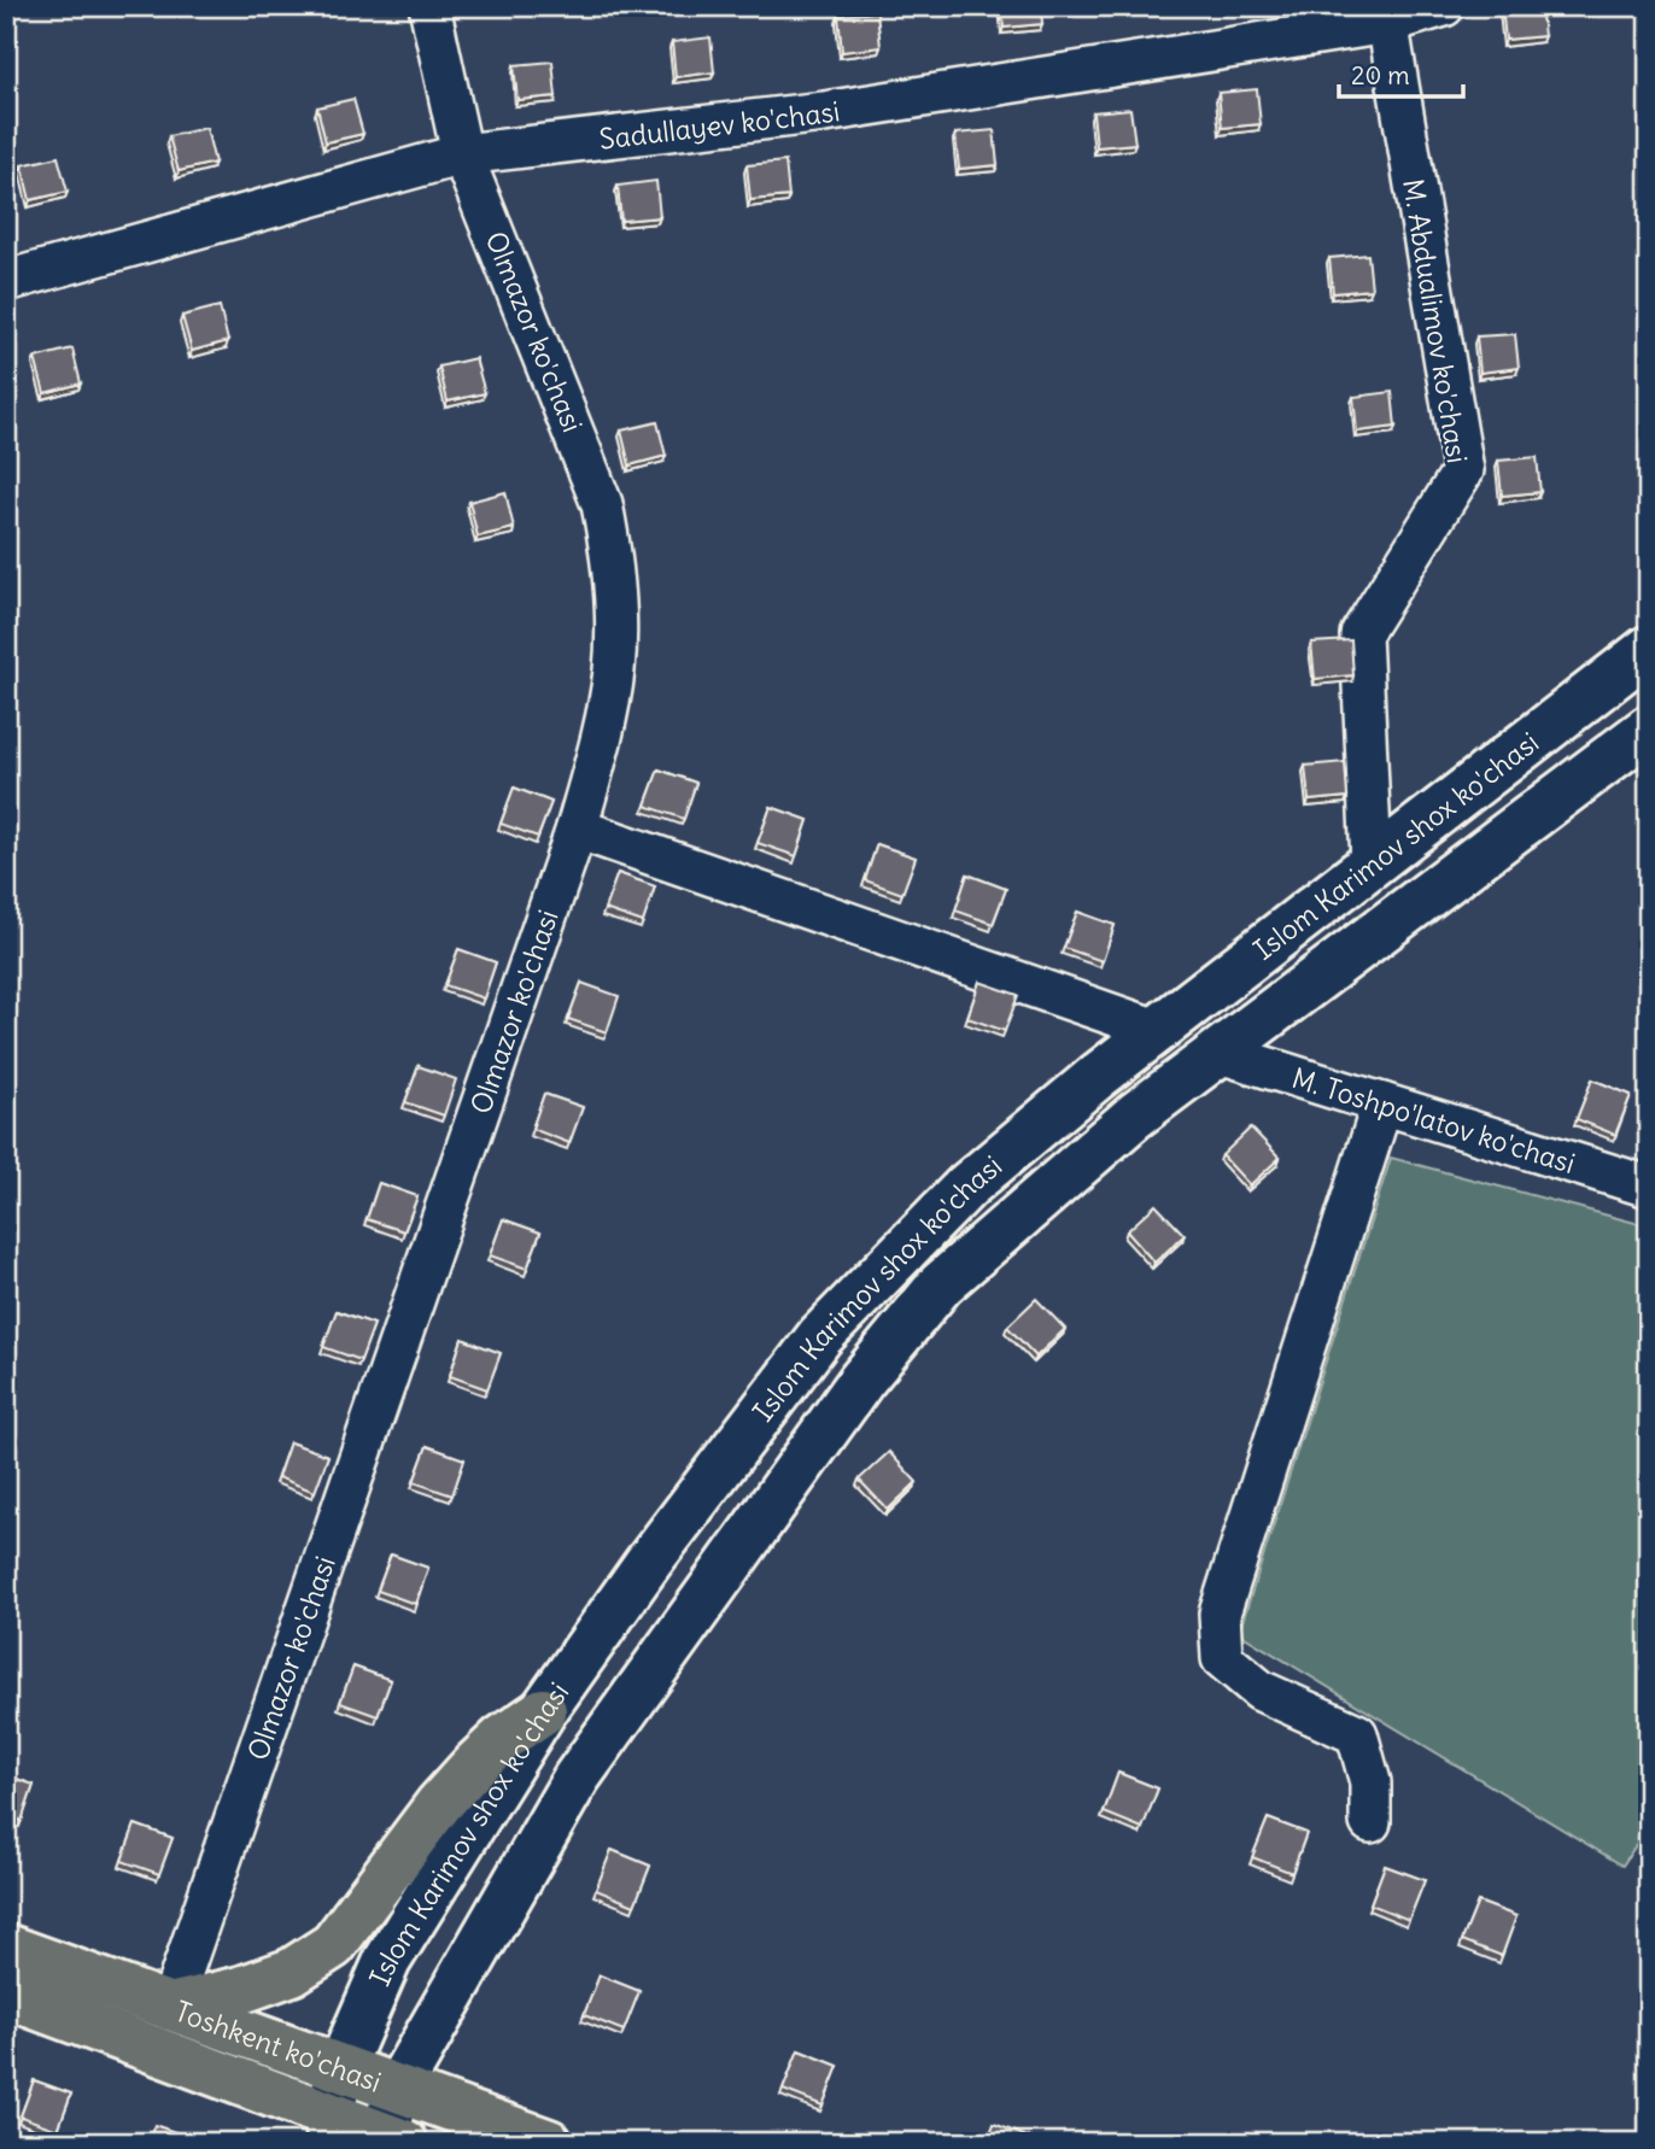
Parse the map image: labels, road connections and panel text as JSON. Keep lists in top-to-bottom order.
{
  "streets": {
    "main road": ["Islom Karimov shox ko'chasi", "Toshkent ko'chasi"],
    "street": [
      "Sadullayev ko'chasi",
      "M. Abdualimov ko'chasi",
      "Olmazor ko'chasi",
      "M. Toshpo'latov ko'chasi"
    ]
  },
  "crossings": [
    ["Sadullayev ko'chasi", "M. Abdualimov ko'chasi"],
    ["Sadullayev ko'chasi", "Olmazor ko'chasi"],
    ["M. Abdualimov ko'chasi", "Islom Karimov shox ko'chasi"],
    ["Olmazor ko'chasi", "Toshkent ko'chasi"],
    ["Islom Karimov shox ko'chasi", "M. Toshpo'latov ko'chasi"],
    ["Islom Karimov shox ko'chasi", "Toshkent ko'chasi"]
  ],
  "scale_bar": "20 m"
}
